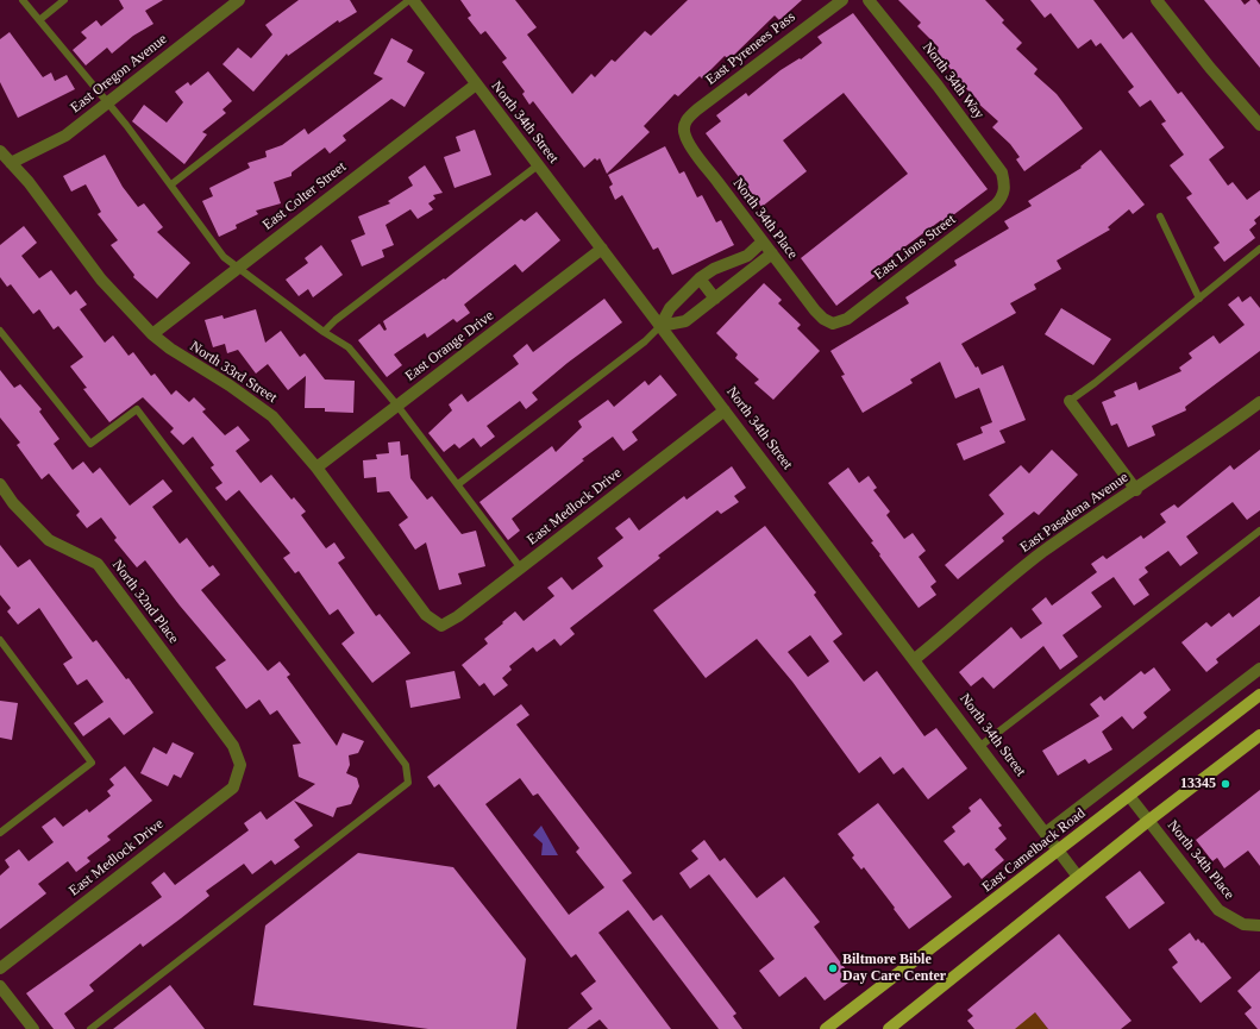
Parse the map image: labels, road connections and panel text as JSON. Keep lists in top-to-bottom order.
{
  "streets": {
    "main road": ["East Camelback Road"],
    "street": [
      "East Pyrenees Pass",
      "East Oregon Avenue",
      "North 34th Way",
      "North 34th Street",
      "East Colter Street",
      "North 34th Place",
      "East Lions Street",
      "East Orange Drive",
      "North 33rd Street",
      "East Medlock Drive",
      "East Pasadena Avenue",
      "North 32nd Place"
    ]
  },
  "crossings": [
    ["East Pyrenees Pass", "North 34th Place"],
    ["East Oregon Avenue", "North 33rd Street"],
    ["North 34th Way", "East Lions Street"],
    ["North 34th Street", "East Colter Street"],
    ["North 34th Street", "East Orange Drive"],
    ["North 34th Street", "East Medlock Drive"],
    ["North 34th Street", "East Pasadena Avenue"],
    ["North 34th Street", "East Camelback Road"],
    ["East Colter Street", "North 33rd Street"],
    ["North 34th Place", "East Lions Street"],
    ["North 34th Place", "East Camelback Road"],
    ["East Orange Drive", "North 33rd Street"],
    ["North 33rd Street", "East Medlock Drive"],
    ["East Medlock Drive", "North 32nd Place"]
  ],
  "places": ["13345", "Biltmore Bible Day Care Center"]
}
